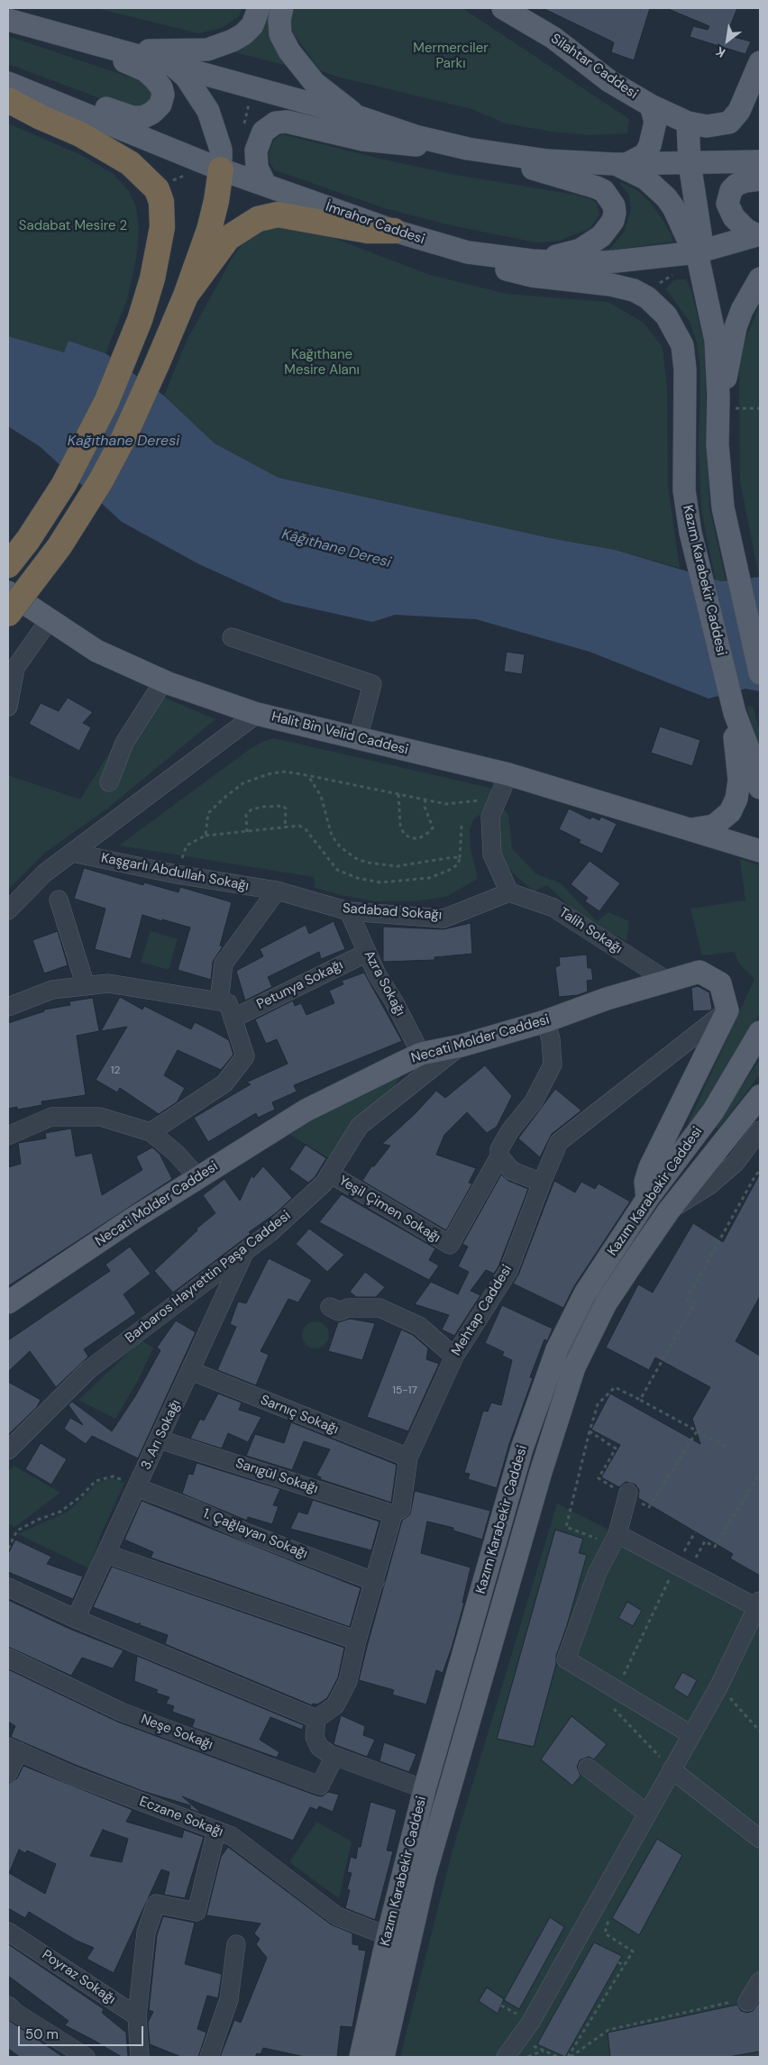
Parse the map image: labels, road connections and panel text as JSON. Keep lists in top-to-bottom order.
{
  "streets": {
    "main road": [
      "Silahtar Caddesi",
      "İmrahor Caddesi",
      "Kazım Karabekir Caddesi",
      "Halit Bin Velid Caddesi",
      "Necati Molder Caddesi"
    ],
    "street": [
      "Kaşgarlı Abdullah Sokağı",
      "Sadabad Sokağı",
      "Talih Sokağı",
      "Azra Sokağı",
      "Petunya Sokağı",
      "Yeşil Çimen Sokağı",
      "Barbaros Hayrettin Paşa Caddesi",
      "Mehtap Caddesi",
      "Sarnıç Sokağı",
      "3. Arı Sokağı",
      "Sarıgül Sokağı",
      "1. Çağlayan Sokağı",
      "Neşe Sokağı",
      "Eczane Sokağı",
      "Poyraz Sokağı"
    ]
  },
  "crossings": [
    ["İmrahor Caddesi", "Kazım Karabekir Caddesi"],
    ["Kazım Karabekir Caddesi", "Halit Bin Velid Caddesi"],
    ["Kazım Karabekir Caddesi", "Eczane Sokağı"],
    ["Kaşgarlı Abdullah Sokağı", "Sadabad Sokağı"],
    ["Sadabad Sokağı", "Talih Sokağı"],
    ["Sadabad Sokağı", "Azra Sokağı"],
    ["Talih Sokağı", "Necati Molder Caddesi"],
    ["Azra Sokağı", "Petunya Sokağı"],
    ["Azra Sokağı", "Necati Molder Caddesi"],
    ["Necati Molder Caddesi", "Barbaros Hayrettin Paşa Caddesi"],
    ["Necati Molder Caddesi", "Mehtap Caddesi"],
    ["Yeşil Çimen Sokağı", "Barbaros Hayrettin Paşa Caddesi"],
    ["Barbaros Hayrettin Paşa Caddesi", "3. Arı Sokağı"],
    ["Mehtap Caddesi", "Sarnıç Sokağı"],
    ["Mehtap Caddesi", "Sarıgül Sokağı"],
    ["Mehtap Caddesi", "1. Çağlayan Sokağı"],
    ["Sarnıç Sokağı", "3. Arı Sokağı"],
    ["3. Arı Sokağı", "Sarıgül Sokağı"],
    ["3. Arı Sokağı", "1. Çağlayan Sokağı"]
  ],
  "water": ["Kağıthane Deresi", "Kâğıthane Deresi"],
  "parks": ["Mermerciler Parkı", "Sadabat Mesire 2", "Kağıthane Mesire Alanı"],
  "house_numbers": ["12", "15-17"],
  "scale_bar": "50 m",
  "north": "bottom left"
}
